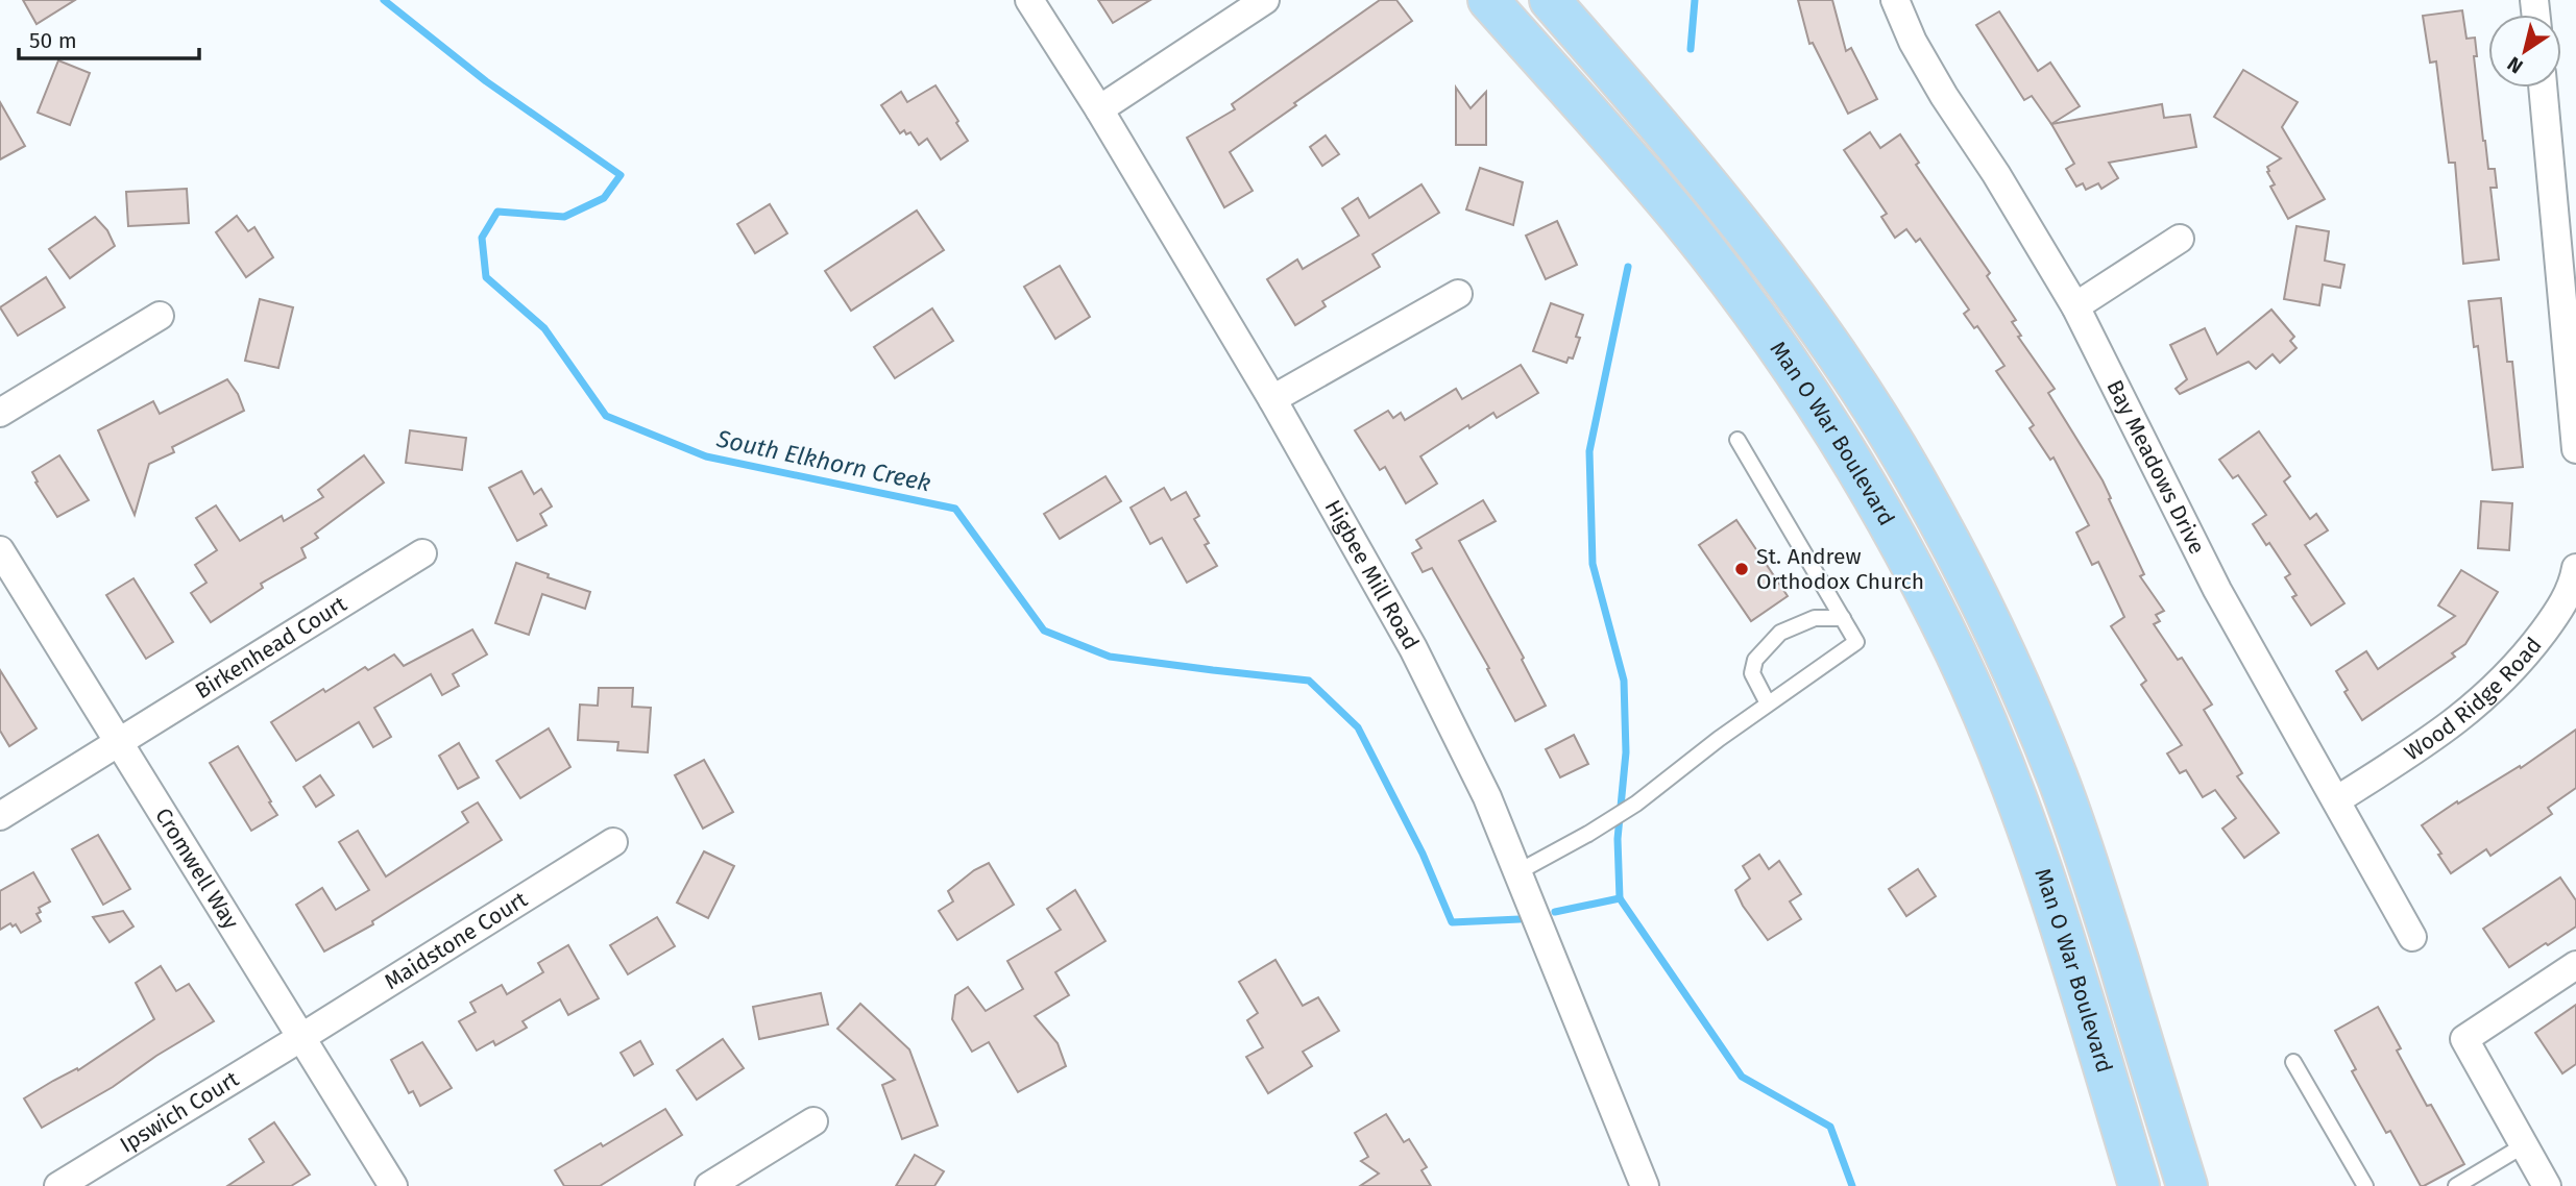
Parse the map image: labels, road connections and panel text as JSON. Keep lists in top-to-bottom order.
{
  "streets": {
    "main road": ["Man O War Boulevard"],
    "street": [
      "Bay Meadows Drive",
      "Higbee Mill Road",
      "Birkenhead Court",
      "Wood Ridge Road",
      "Cromwell Way",
      "Maidstone Court",
      "Ipswich Court"
    ]
  },
  "crossings": [
    ["Bay Meadows Drive", "Wood Ridge Road"],
    ["Birkenhead Court", "Cromwell Way"],
    ["Cromwell Way", "Maidstone Court"],
    ["Cromwell Way", "Ipswich Court"],
    ["Maidstone Court", "Ipswich Court"]
  ],
  "water": ["South Elkhorn Creek"],
  "places": ["St. Andrew Orthodox Church"],
  "scale_bar": "50 m",
  "north": "bottom left"
}
